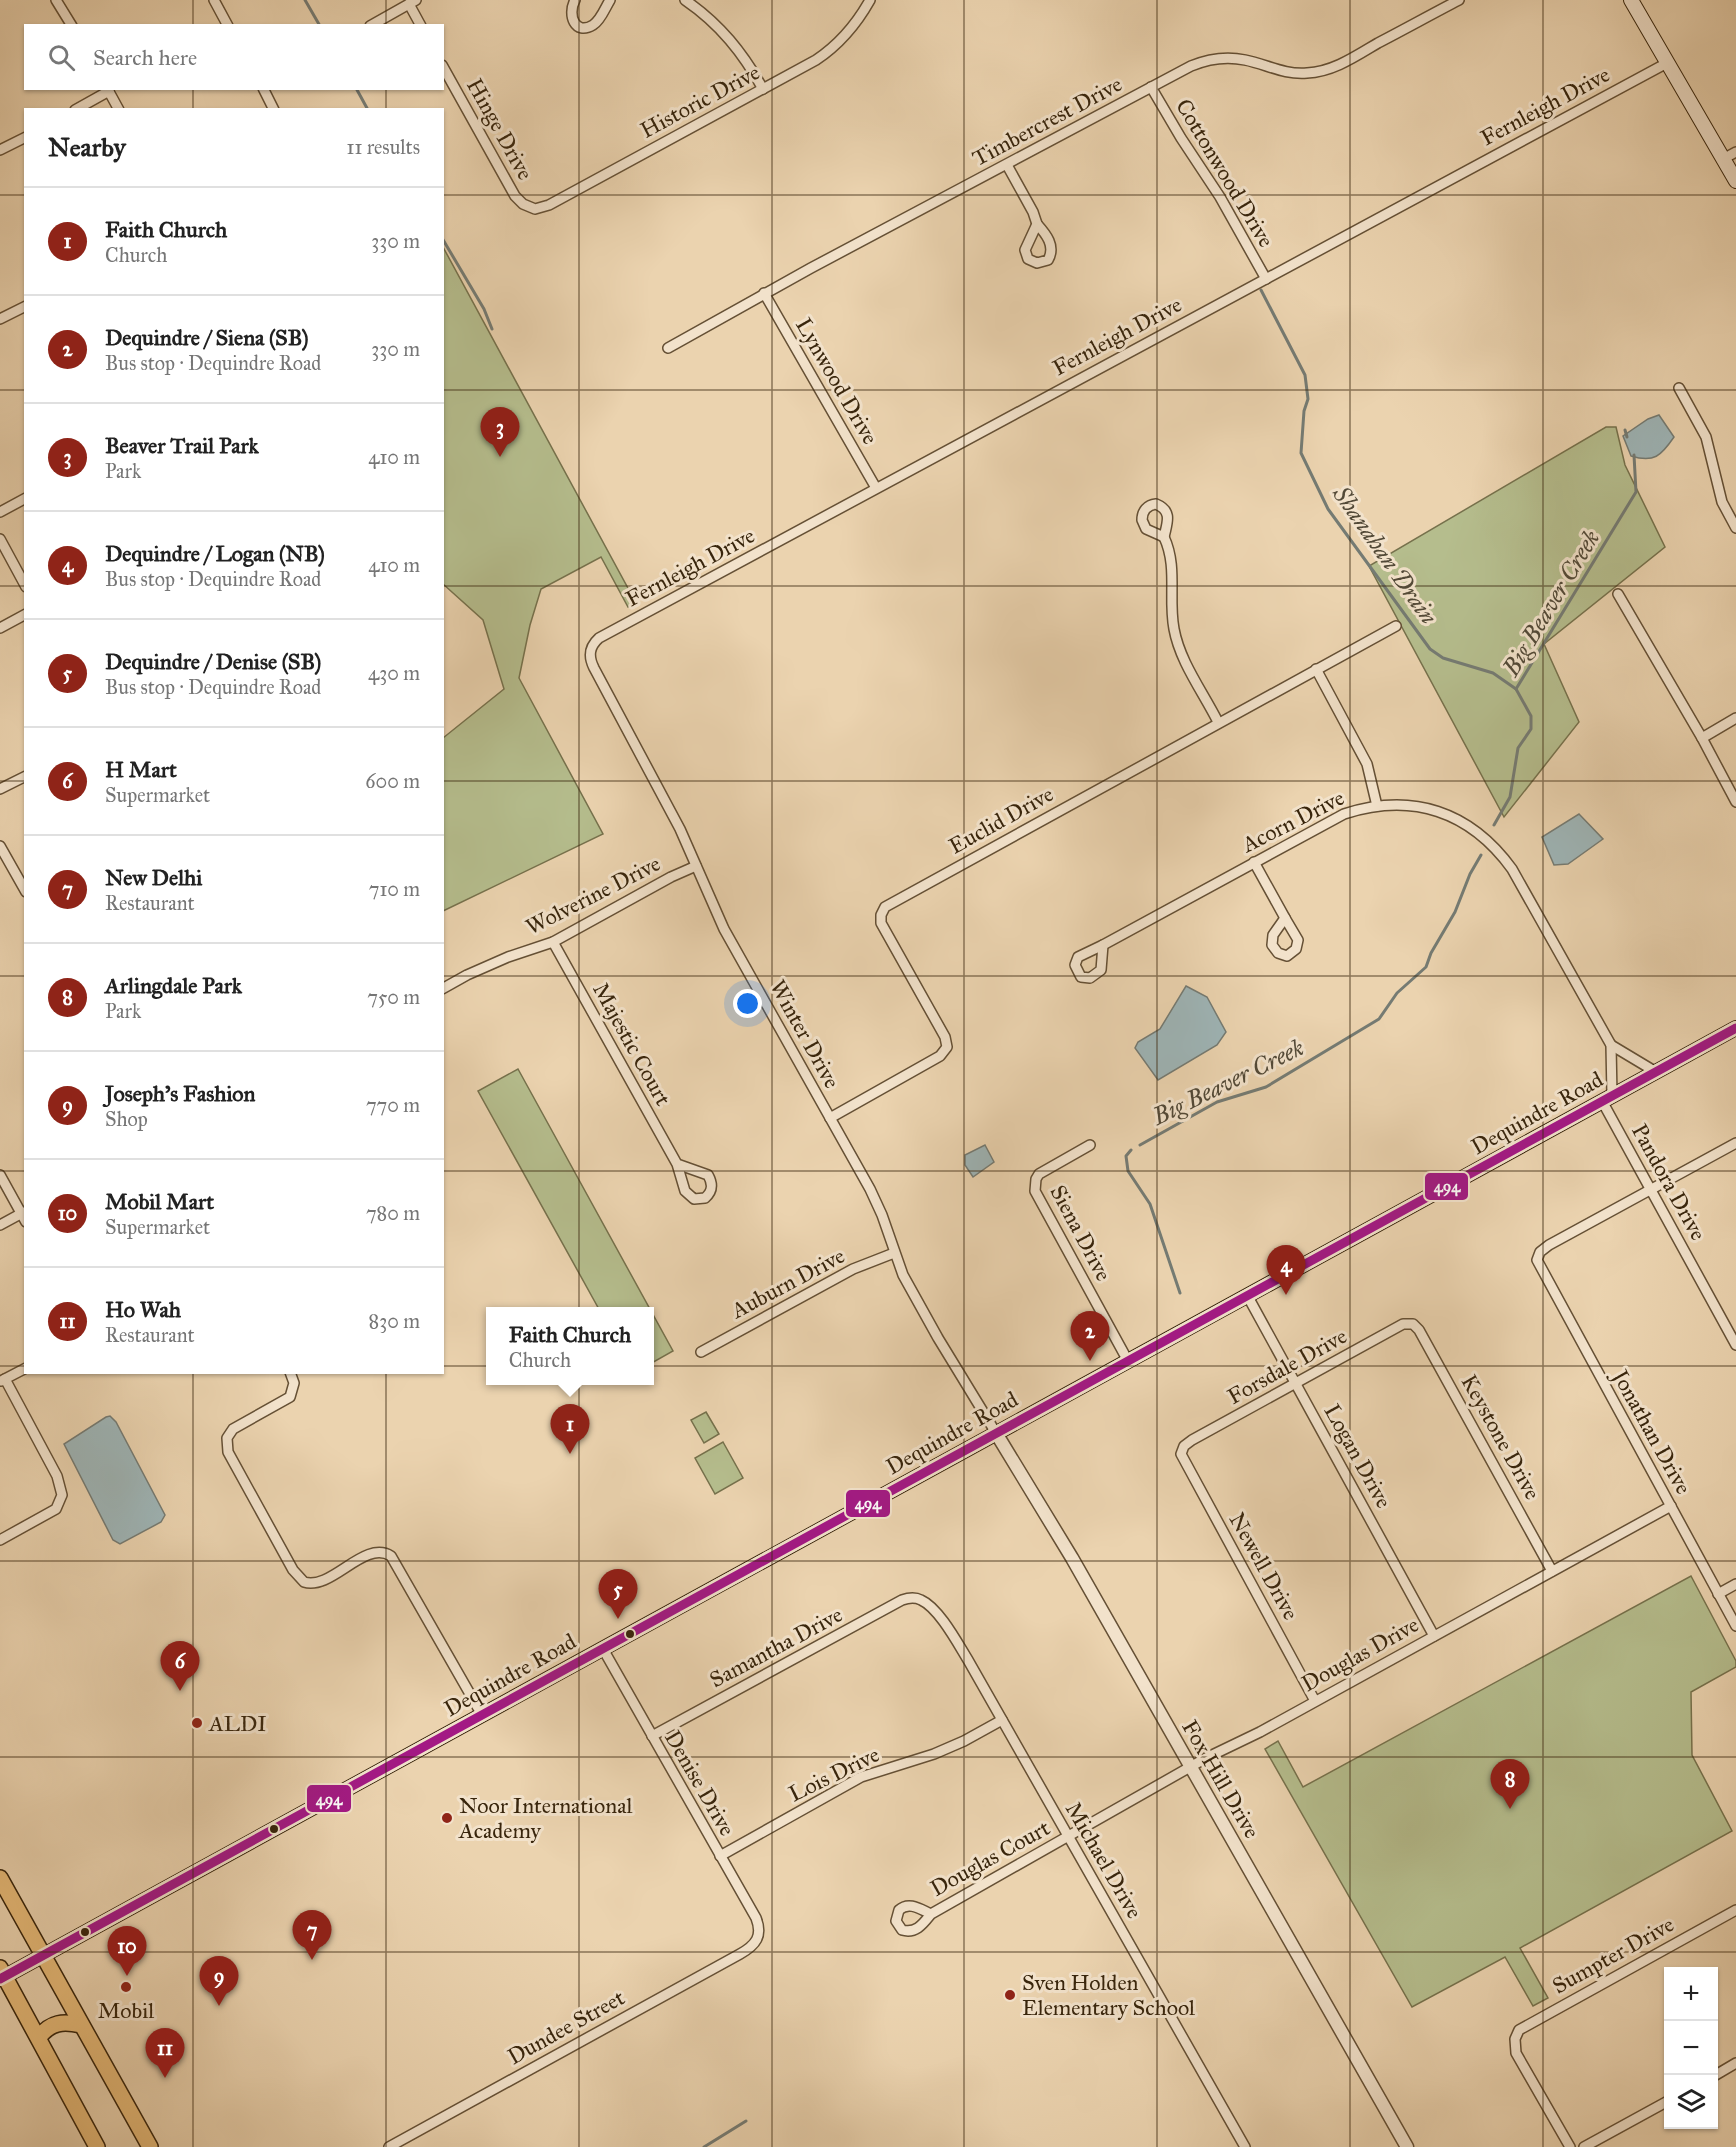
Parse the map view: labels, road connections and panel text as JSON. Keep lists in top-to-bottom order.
{
  "streets": {
    "main road": ["Dequindre Road"],
    "street": [
      "Historic Drive",
      "Fernleigh Drive",
      "Timbercrest Drive",
      "Hinge Drive",
      "Cottonwood Drive",
      "Lynwood Drive",
      "Euclid Drive",
      "Acorn Drive",
      "Wolverine Drive",
      "Winter Drive",
      "Majestic Court",
      "Pandora Drive",
      "Siena Drive",
      "Auburn Drive",
      "Forsdale Drive",
      "Jonathan Drive",
      "Keystone Drive",
      "Logan Drive",
      "Newell Drive",
      "Samantha Drive",
      "Douglas Drive",
      "Lois Drive",
      "Fox Hill Drive",
      "Denise Drive",
      "Douglas Court",
      "Michael Drive",
      "Sumpter Drive",
      "Dundee Street"
    ]
  },
  "crossings": [
    ["Historic Drive", "Hinge Drive"],
    ["Fernleigh Drive", "Cottonwood Drive"],
    ["Fernleigh Drive", "Lynwood Drive"],
    ["Fernleigh Drive", "Winter Drive"],
    ["Timbercrest Drive", "Cottonwood Drive"],
    ["Timbercrest Drive", "Lynwood Drive"],
    ["Euclid Drive", "Winter Drive"],
    ["Acorn Drive", "Dequindre Road"],
    ["Acorn Drive", "Pandora Drive"],
    ["Wolverine Drive", "Winter Drive"],
    ["Wolverine Drive", "Majestic Court"],
    ["Winter Drive", "Dequindre Road"],
    ["Winter Drive", "Auburn Drive"],
    ["Winter Drive", "Fox Hill Drive"],
    ["Dequindre Road", "Pandora Drive"],
    ["Dequindre Road", "Siena Drive"],
    ["Dequindre Road", "Logan Drive"],
    ["Dequindre Road", "Fox Hill Drive"],
    ["Dequindre Road", "Denise Drive"],
    ["Pandora Drive", "Jonathan Drive"],
    ["Forsdale Drive", "Keystone Drive"],
    ["Forsdale Drive", "Logan Drive"],
    ["Forsdale Drive", "Newell Drive"],
    ["Jonathan Drive", "Douglas Drive"],
    ["Keystone Drive", "Douglas Drive"],
    ["Logan Drive", "Douglas Drive"],
    ["Newell Drive", "Douglas Drive"],
    ["Samantha Drive", "Denise Drive"],
    ["Samantha Drive", "Michael Drive"],
    ["Douglas Drive", "Fox Hill Drive"],
    ["Douglas Drive", "Douglas Court"],
    ["Douglas Drive", "Michael Drive"],
    ["Lois Drive", "Denise Drive"],
    ["Lois Drive", "Michael Drive"],
    ["Denise Drive", "Dundee Street"],
    ["Douglas Court", "Michael Drive"]
  ],
  "water": ["Shanahan Drain", "Big Beaver Creek"],
  "places": [
    "ALDI",
    "Noor International Academy",
    "Mobil",
    "Sven Holden Elementary School"
  ],
  "lines": ["transit line 494"],
  "page": {
    "search": "Search here",
    "heading": ["Nearby", "11 results"],
    "list": [
      {
        "mark": "1",
        "name": "Faith Church",
        "note": "Church",
        "value": "330 m"
      },
      {
        "mark": "2",
        "name": "Dequindre / Siena (SB)",
        "note": "Bus stop · Dequindre Road",
        "value": "330 m"
      },
      {
        "mark": "3",
        "name": "Beaver Trail Park",
        "note": "Park",
        "value": "410 m"
      },
      {
        "mark": "4",
        "name": "Dequindre / Logan (NB)",
        "note": "Bus stop · Dequindre Road",
        "value": "410 m"
      },
      {
        "mark": "5",
        "name": "Dequindre / Denise (SB)",
        "note": "Bus stop · Dequindre Road",
        "value": "430 m"
      },
      {
        "mark": "6",
        "name": "H Mart",
        "note": "Supermarket",
        "value": "600 m"
      },
      {
        "mark": "7",
        "name": "New Delhi",
        "note": "Restaurant",
        "value": "710 m"
      },
      {
        "mark": "8",
        "name": "Arlingdale Park",
        "note": "Park",
        "value": "750 m"
      },
      {
        "mark": "9",
        "name": "Joseph's Fashion",
        "note": "Shop",
        "value": "770 m"
      },
      {
        "mark": "10",
        "name": "Mobil Mart",
        "note": "Supermarket",
        "value": "780 m"
      },
      {
        "mark": "11",
        "name": "Ho Wah",
        "note": "Restaurant",
        "value": "830 m"
      }
    ],
    "pins": [
      "3",
      "4",
      "2",
      "1",
      "5",
      "6",
      "8",
      "7",
      "10",
      "9",
      "11"
    ],
    "popup": ["Faith Church", "Church"],
    "map_buttons": ["+", "−"]
  }
}
